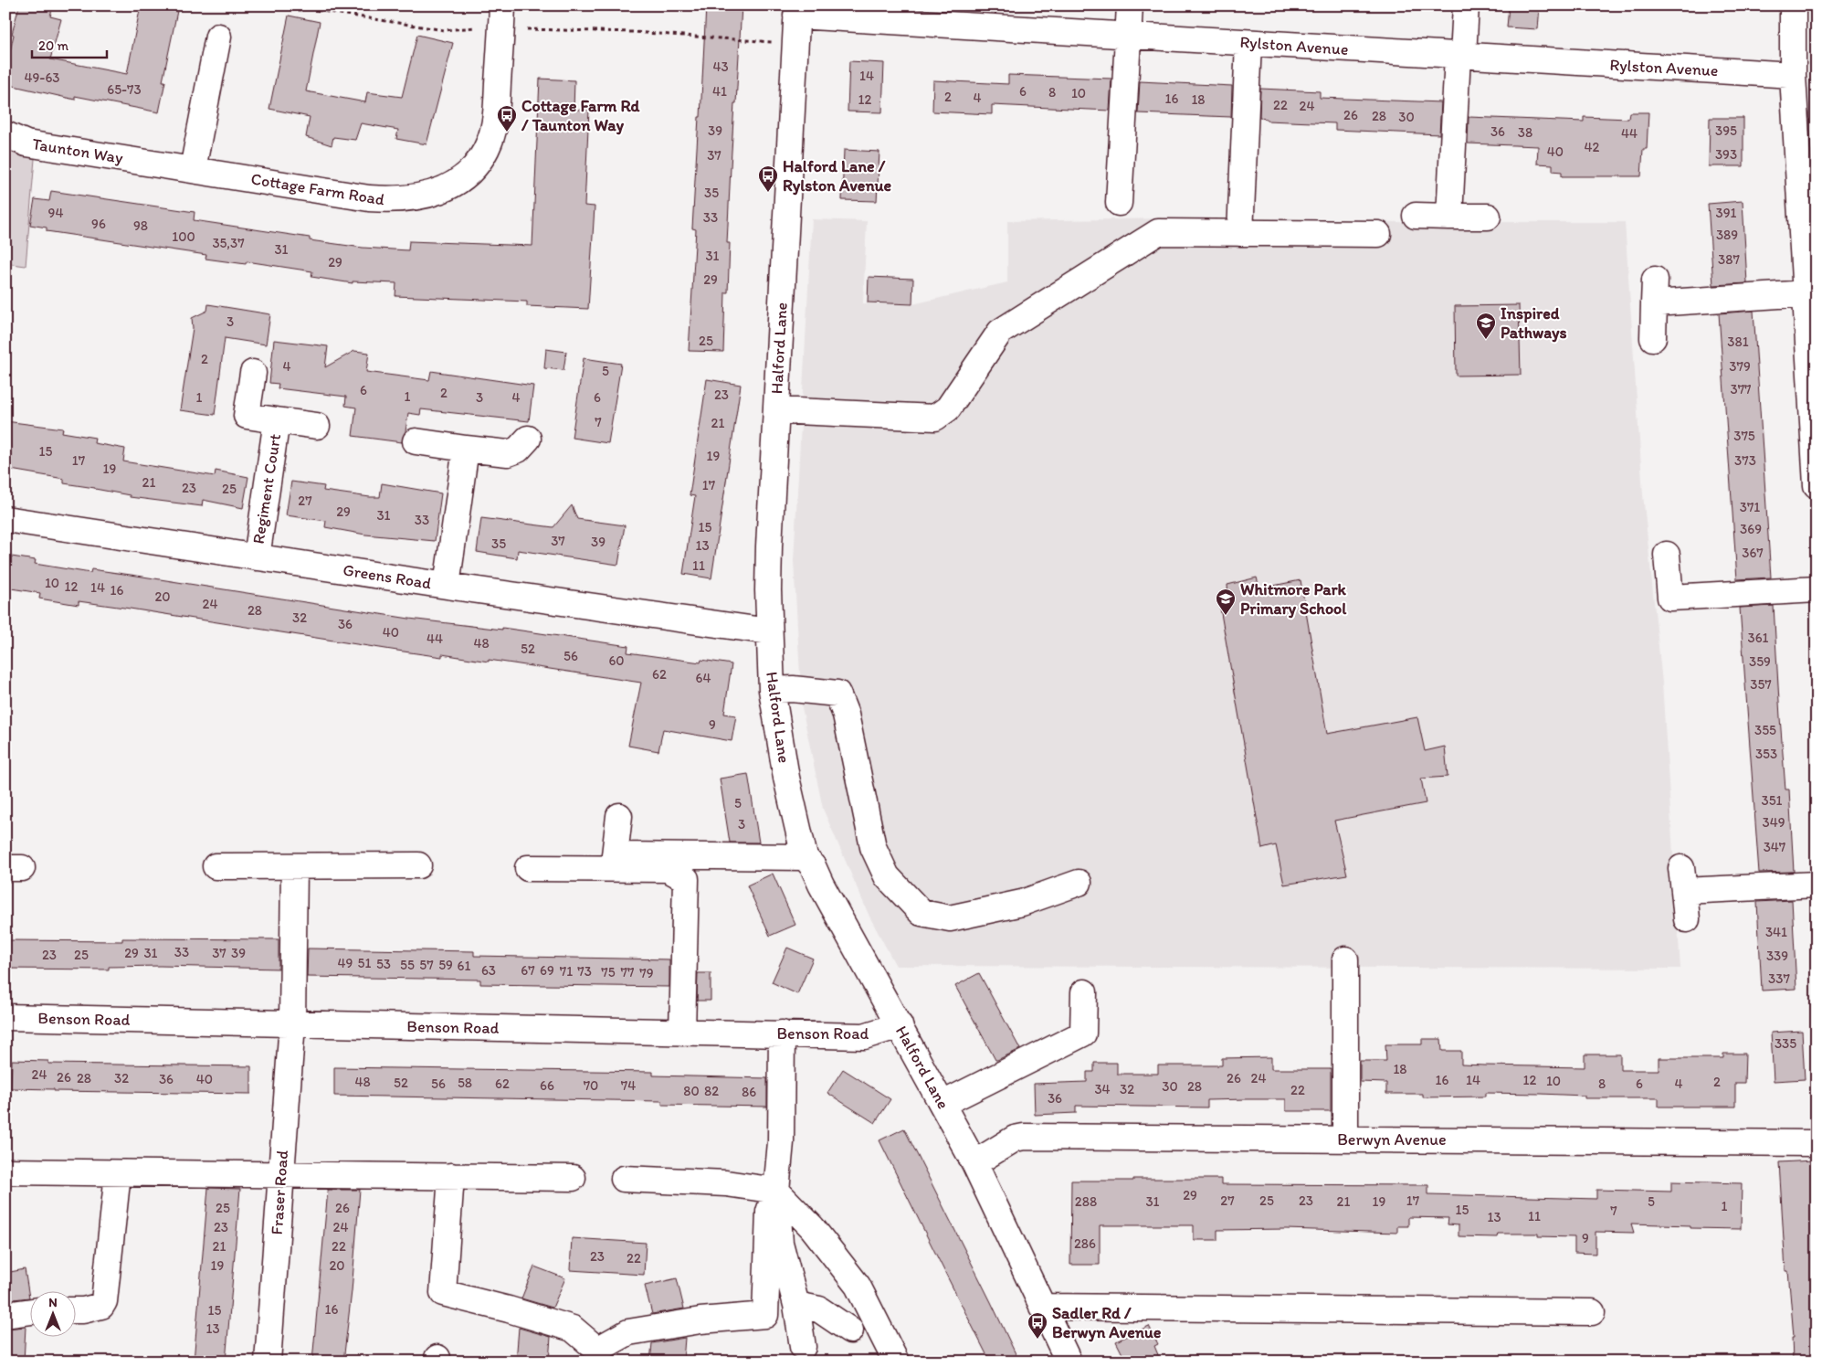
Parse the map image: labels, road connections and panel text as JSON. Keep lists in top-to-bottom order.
{
  "streets": {
    "street": [
      "Rylston Avenue",
      "Taunton Way",
      "Cottage Farm Road",
      "Halford Lane",
      "Regiment Court",
      "Greens Road",
      "Benson Road",
      "Berwyn Avenue",
      "Fraser Road"
    ]
  },
  "crossings": [
    ["Rylston Avenue", "Halford Lane"],
    ["Taunton Way", "Cottage Farm Road"],
    ["Halford Lane", "Greens Road"],
    ["Halford Lane", "Benson Road"],
    ["Halford Lane", "Berwyn Avenue"],
    ["Regiment Court", "Greens Road"],
    ["Benson Road", "Fraser Road"]
  ],
  "places": {
    "bus stop": ["Cottage Farm Rd / Taunton Way", "Halford Lane / Rylston Avenue", "Sadler Rd / Berwyn Avenue"],
    "school or university": ["Inspired Pathways", "Whitmore Park Primary School"]
  },
  "house_numbers": [
    "43",
    "14",
    "49-63",
    "65-73",
    "41",
    "6",
    "8",
    "10",
    "2",
    "4",
    "16",
    "12",
    "18",
    "22",
    "24",
    "26",
    "28",
    "30",
    "39",
    "395",
    "36",
    "38",
    "44",
    "42",
    "40",
    "393",
    "37",
    "35",
    "94",
    "391",
    "33",
    "96",
    "98",
    "389",
    "100",
    "35,37",
    "31",
    "31",
    "387",
    "29",
    "29",
    "3",
    "25",
    "381",
    "2",
    "4",
    "379",
    "5",
    "377",
    "6",
    "2",
    "23",
    "1",
    "1",
    "3",
    "4",
    "6",
    "7",
    "21",
    "375",
    "15",
    "19",
    "17",
    "373",
    "19",
    "21",
    "17",
    "23",
    "25",
    "27",
    "371",
    "29",
    "31",
    "33",
    "15",
    "369",
    "37",
    "39",
    "35",
    "13",
    "367",
    "11",
    "10",
    "12",
    "14",
    "16",
    "20",
    "24",
    "28",
    "32",
    "36",
    "40",
    "361",
    "44",
    "48",
    "52",
    "56",
    "60",
    "359",
    "62",
    "64",
    "357",
    "9",
    "355",
    "353",
    "351",
    "5",
    "349",
    "3",
    "347",
    "341",
    "33",
    "29",
    "31",
    "37",
    "39",
    "23",
    "25",
    "339",
    "49",
    "51",
    "53",
    "55",
    "57",
    "59",
    "61",
    "63",
    "67",
    "69",
    "71",
    "73",
    "75",
    "77",
    "79",
    "337",
    "335",
    "18",
    "24",
    "26",
    "28",
    "32",
    "26",
    "24",
    "36",
    "40",
    "16",
    "14",
    "12",
    "10",
    "48",
    "2",
    "52",
    "58",
    "56",
    "62",
    "8",
    "6",
    "4",
    "66",
    "70",
    "74",
    "30",
    "28",
    "34",
    "32",
    "22",
    "80",
    "82",
    "86",
    "36",
    "29",
    "27",
    "25",
    "23",
    "17",
    "288",
    "31",
    "21",
    "19",
    "5",
    "1",
    "25",
    "26",
    "15",
    "7",
    "11",
    "13",
    "23",
    "24",
    "9",
    "286",
    "21",
    "22",
    "23",
    "22",
    "19",
    "20",
    "16",
    "15",
    "13"
  ],
  "scale_bar": "20 m",
  "north": "top"
}
